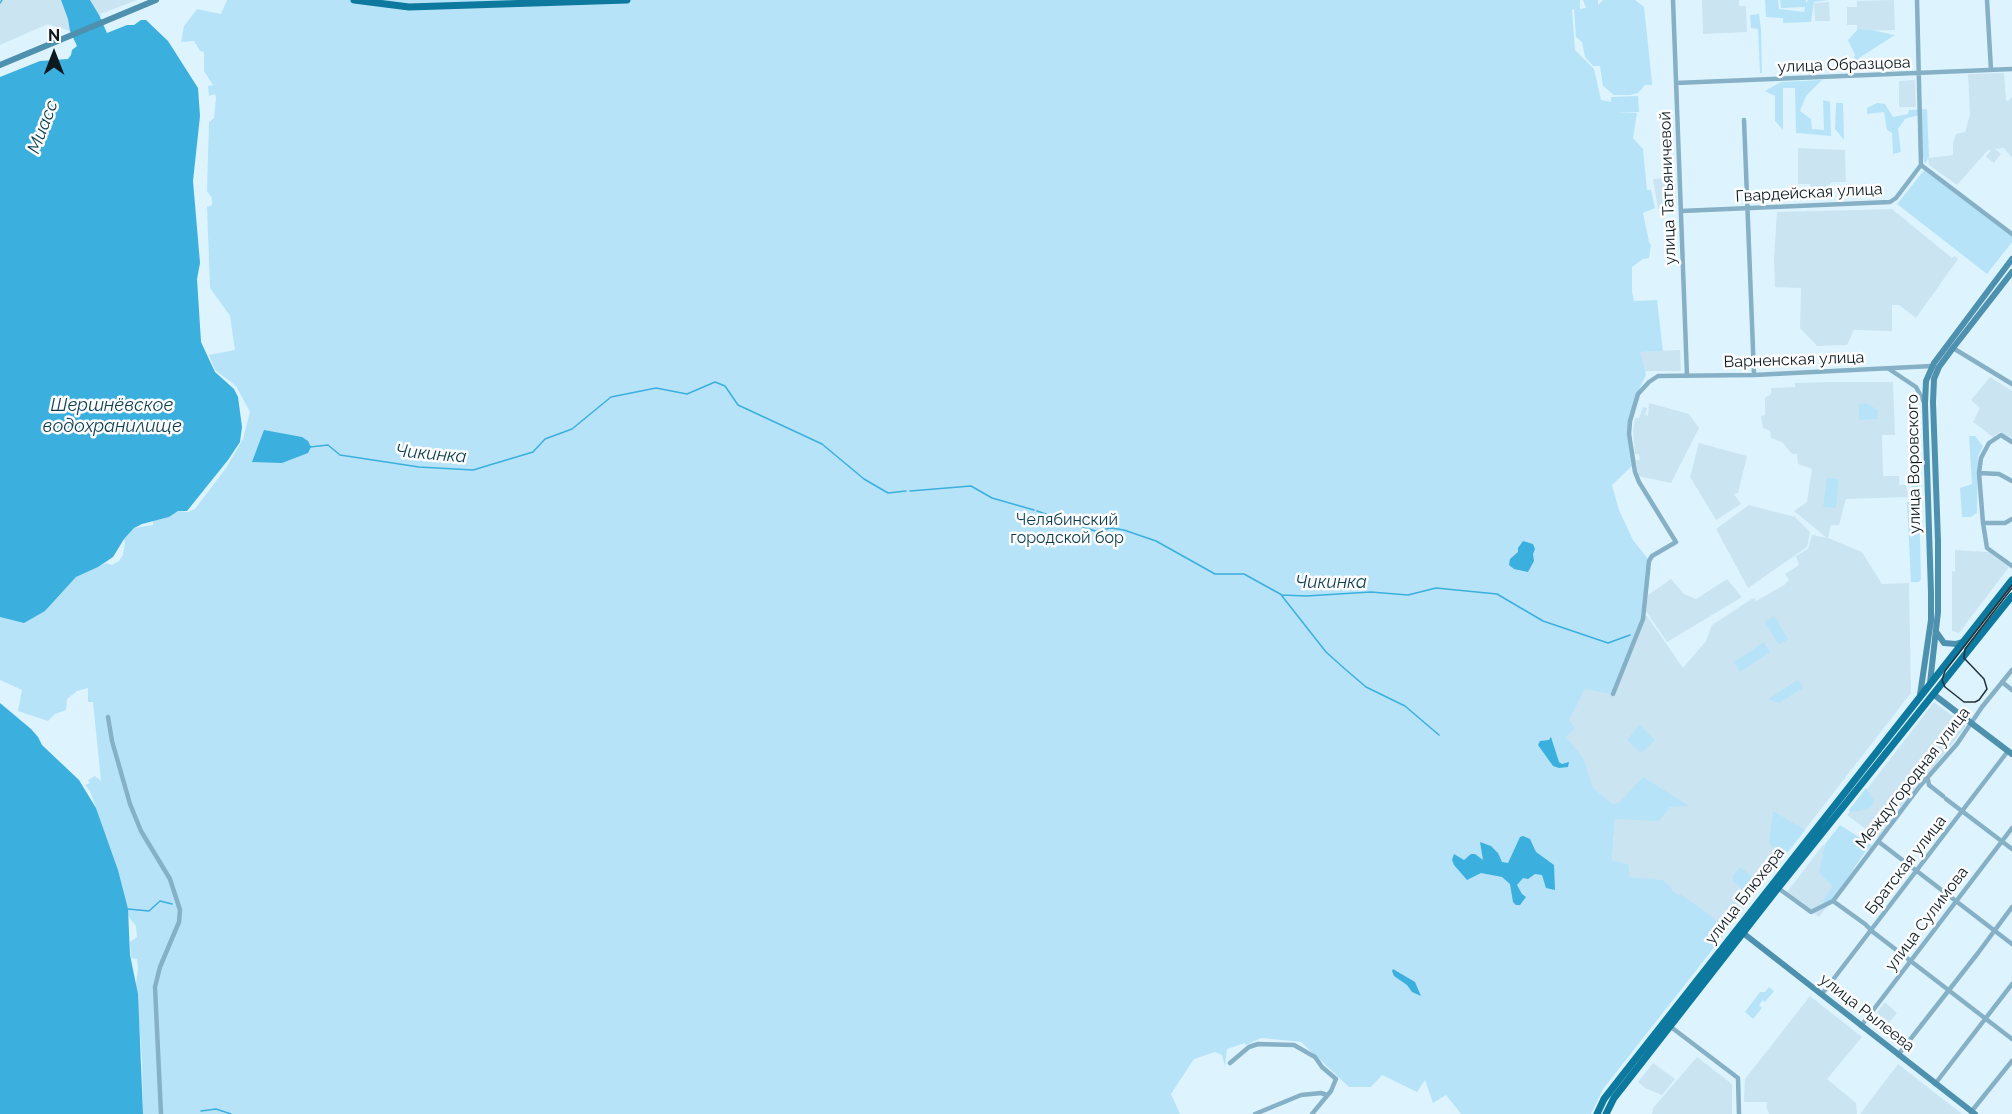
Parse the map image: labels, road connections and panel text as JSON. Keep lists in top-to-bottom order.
{
  "streets": {
    "main road": ["улица Воровского", "улица Блюхера", "улица Рылеева"],
    "street": [
      "улица Образцова",
      "улица Татьяничевой",
      "Гвардейская улица",
      "Варненская улица",
      "Междугородная улица",
      "Братская улица",
      "улица Сулимова"
    ]
  },
  "crossings": [
    ["улица Образцова", "улица Татьяничевой"],
    ["улица Татьяничевой", "Гвардейская улица"],
    ["улица Татьяничевой", "Варненская улица"],
    ["Варненская улица", "улица Воровского"],
    ["улица Воровского", "улица Блюхера"],
    ["Братская улица", "улица Рылеева"],
    ["улица Блюхера", "улица Рылеева"],
    ["улица Сулимова", "улица Рылеева"]
  ],
  "water": ["Миасс", "Шершнёвское водохранилище", "Чикинка"],
  "parks": ["Челябинский городской бор"],
  "north": "top"
}
